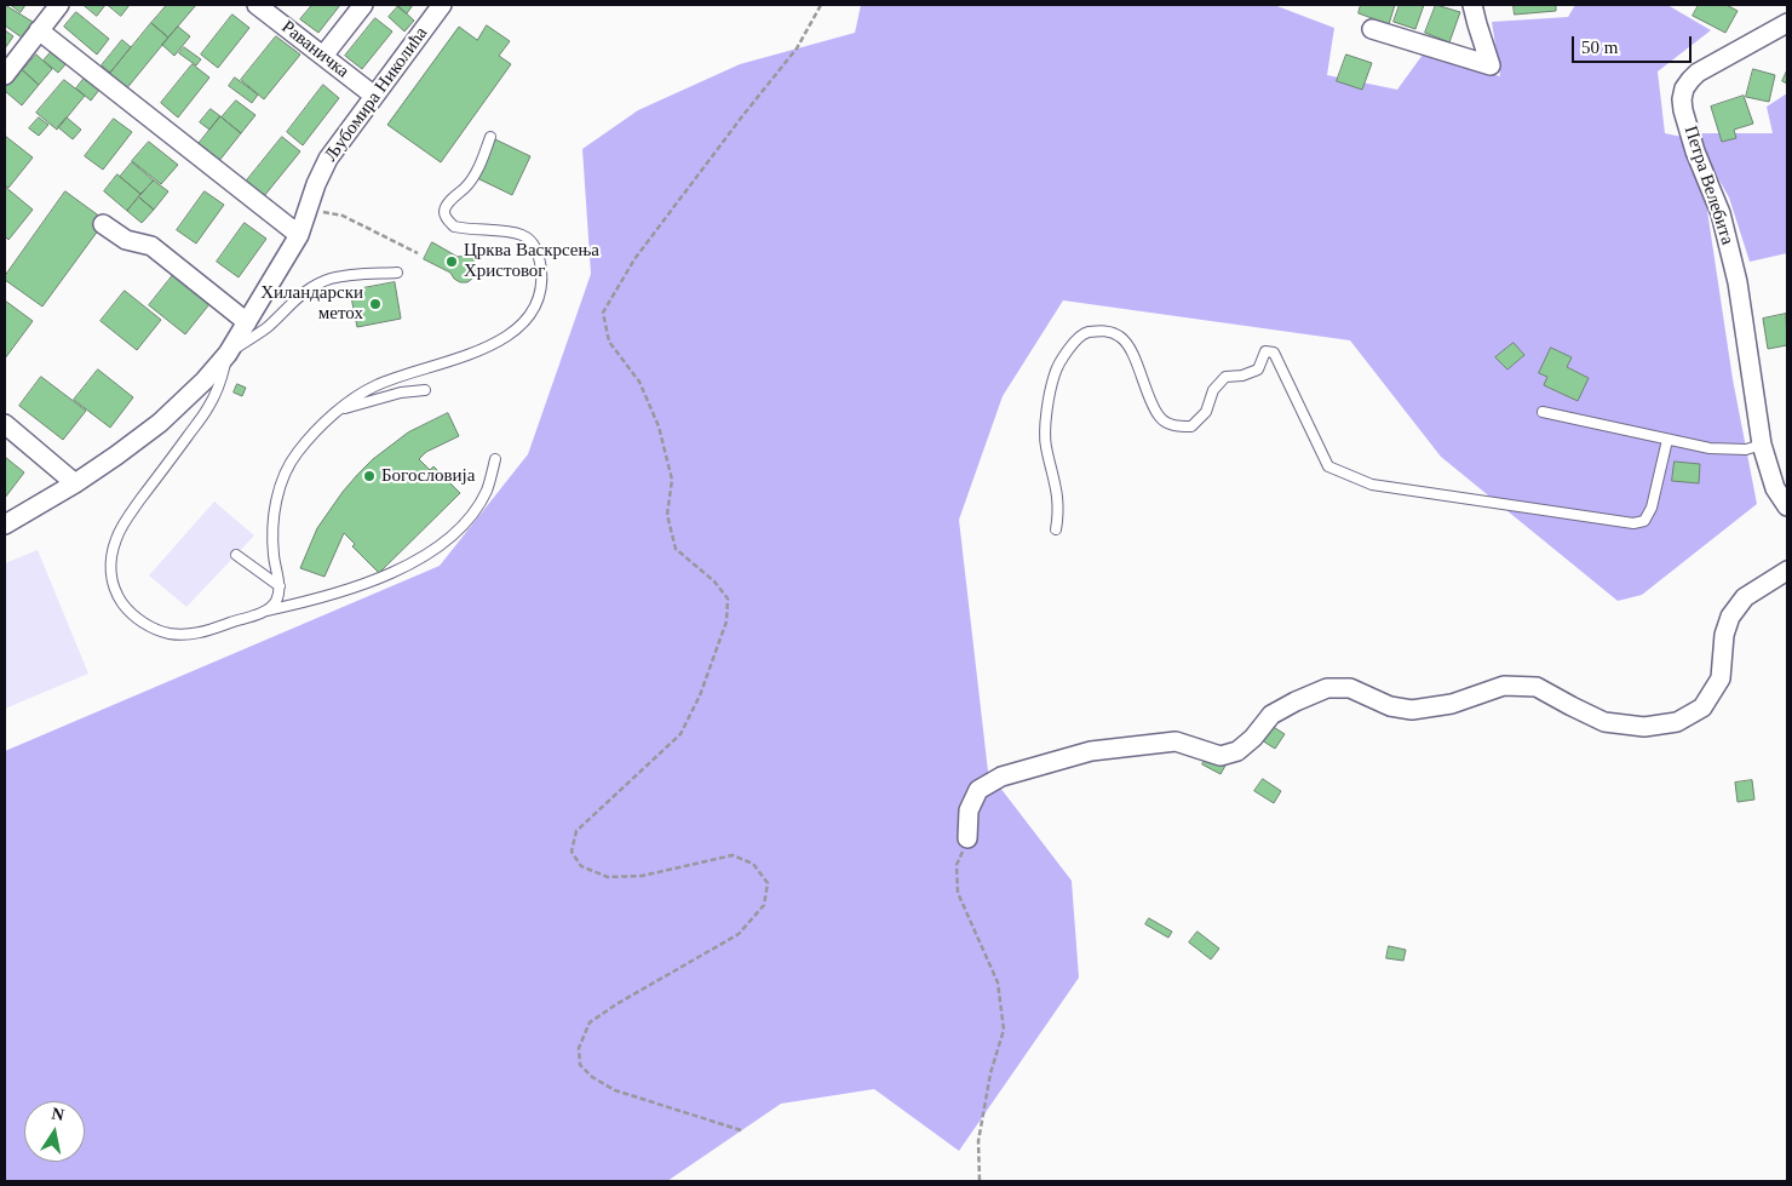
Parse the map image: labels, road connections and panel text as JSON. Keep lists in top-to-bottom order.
{
  "streets": {
    "street": ["Раваничка", "Љубомира Николића", "Петра Велебита"]
  },
  "crossings": [
    ["Раваничка", "Љубомира Николића"]
  ],
  "places": ["Црква Васкрсења Христовог", "Хиландарски метох", "Богословија"],
  "scale_bar": "50 m",
  "north": "top"
}
